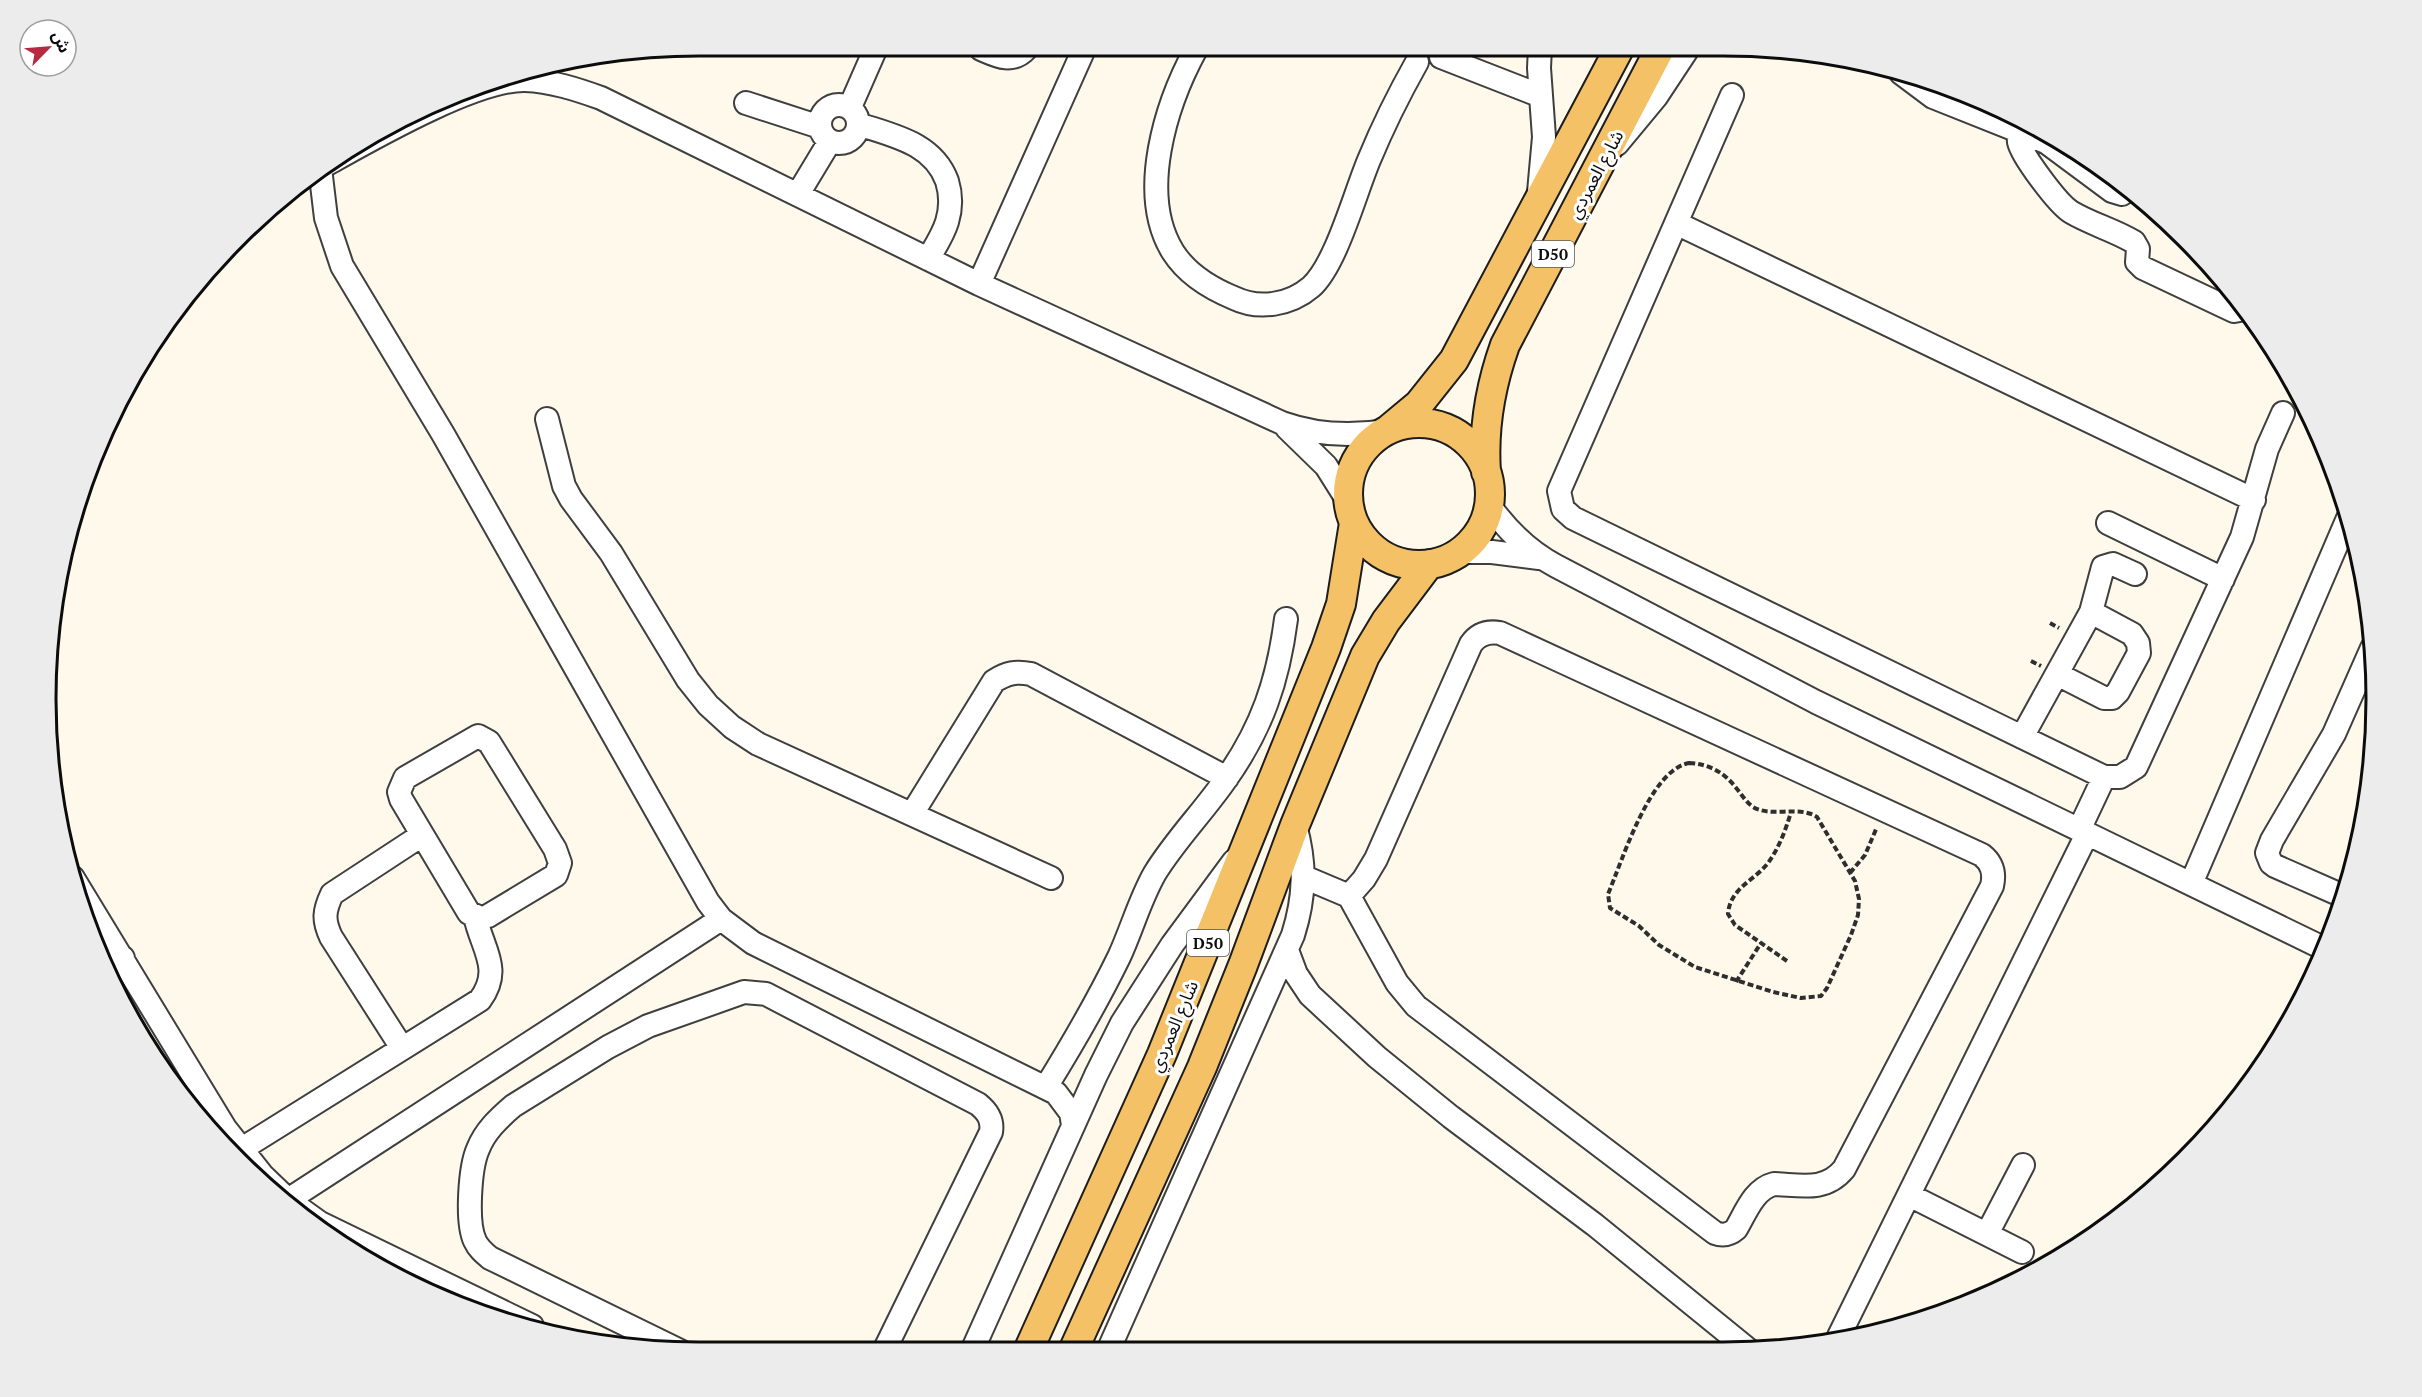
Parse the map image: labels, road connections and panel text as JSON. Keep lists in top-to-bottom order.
{
  "streets": {
    "main road": ["شارع العمردي", "D50"]
  },
  "crossings": [
    ["شارع العمردي", "D50"]
  ],
  "north": "top right"
}
